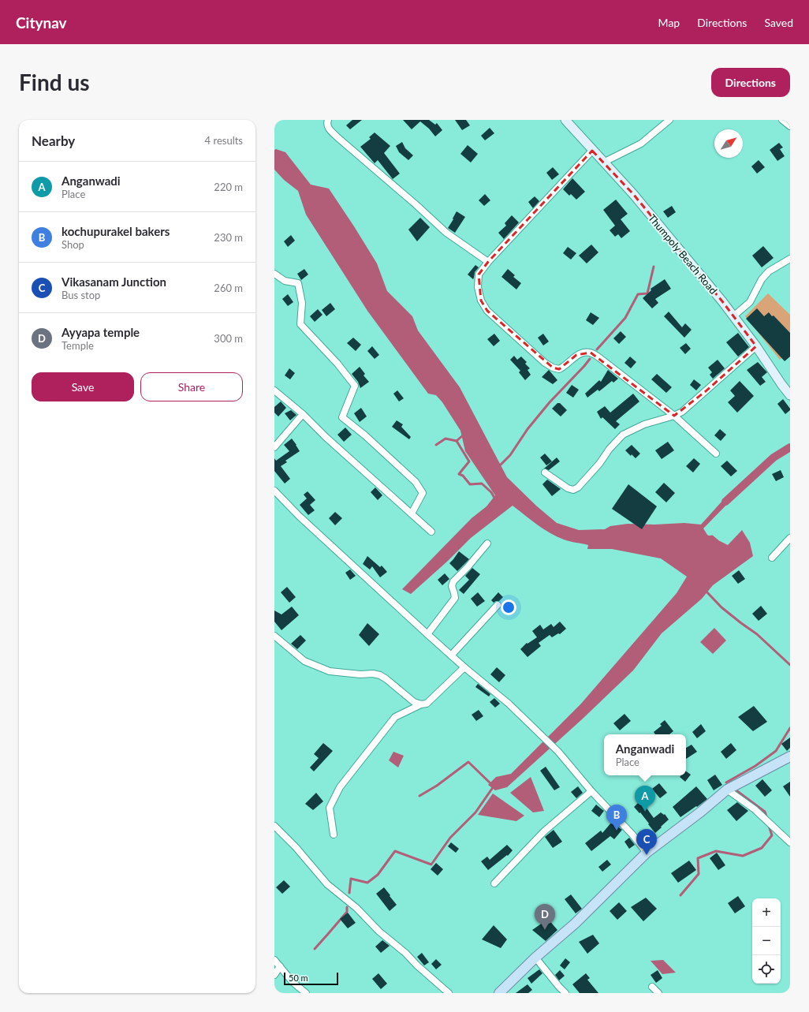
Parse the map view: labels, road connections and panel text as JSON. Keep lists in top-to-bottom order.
{
  "streets": {
    "main road": ["Thumpoly Beach Road"]
  },
  "scale_bar": "50 m",
  "north": "top right",
  "page": {
    "header": "Citynav",
    "nav": ["Map", "Directions", "Saved"],
    "buttons": [
      "Directions",
      ["Save", "Share"]
    ],
    "title": "Find us",
    "heading": ["Nearby", "4 results"],
    "list": [
      {
        "mark": "A",
        "name": "Anganwadi",
        "note": "Place",
        "value": "220 m"
      },
      {
        "mark": "B",
        "name": "kochupurakel bakers",
        "note": "Shop",
        "value": "230 m"
      },
      {
        "mark": "C",
        "name": "Vikasanam Junction",
        "note": "Bus stop",
        "value": "260 m"
      },
      {
        "mark": "D",
        "name": "Ayyapa temple",
        "note": "Temple",
        "value": "300 m"
      }
    ],
    "popup": ["Anganwadi", "Place"],
    "pins": [
      "A",
      "B",
      "C",
      "D"
    ],
    "map_buttons": ["+", "−"],
    "scale": "50 m"
  }
}
